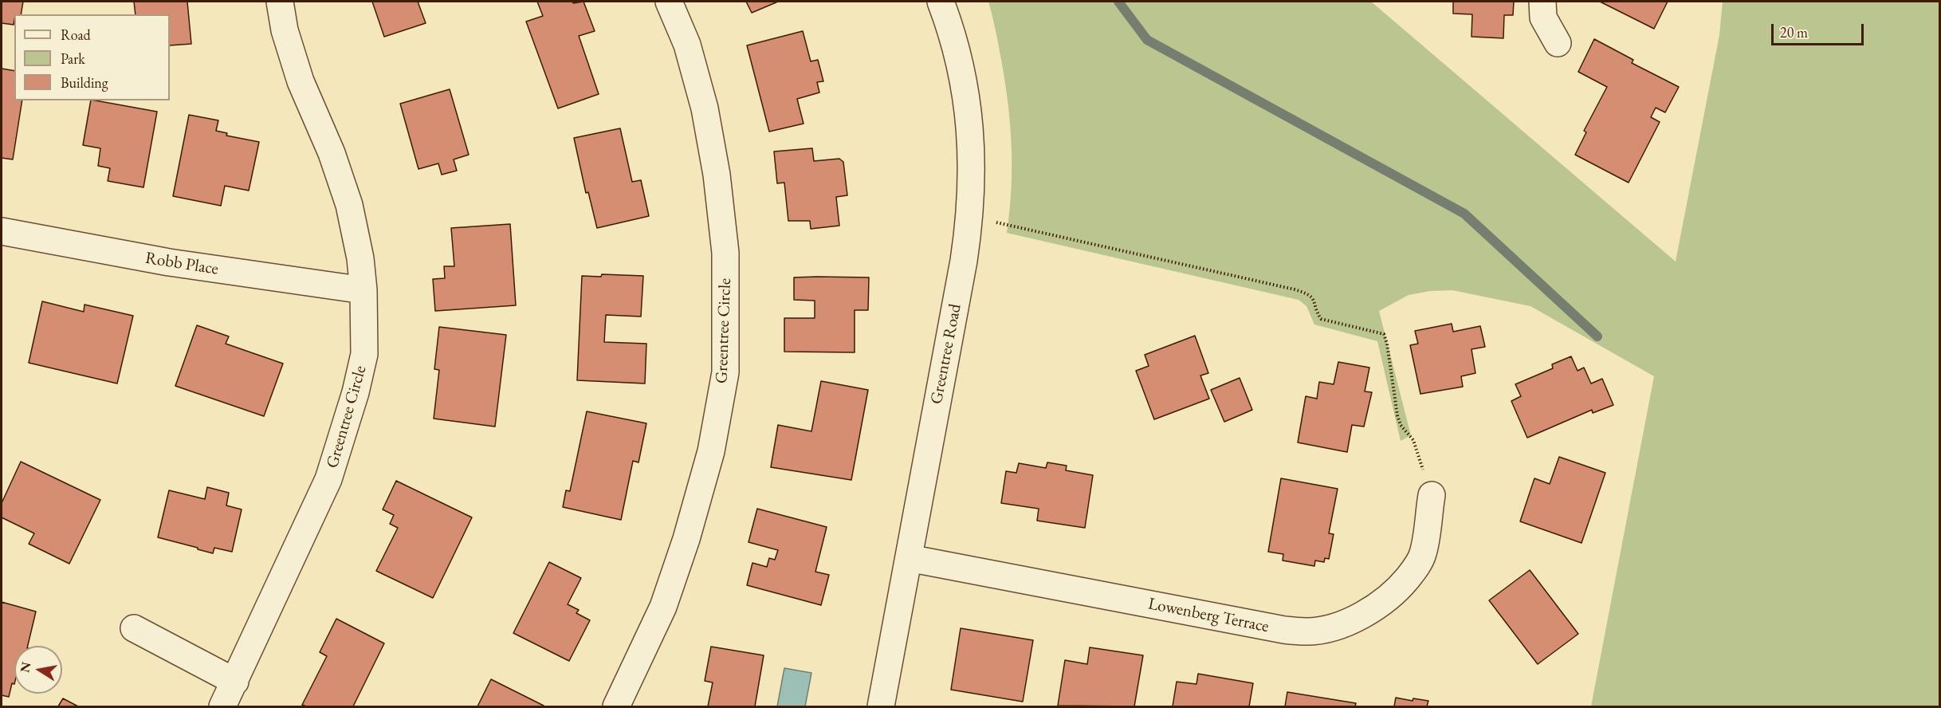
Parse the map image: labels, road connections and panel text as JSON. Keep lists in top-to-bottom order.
{
  "streets": {
    "street": [
      "Robb Place",
      "Greentree Circle",
      "Greentree Road",
      "Lowenberg Terrace"
    ]
  },
  "crossings": [
    ["Robb Place", "Greentree Circle"],
    ["Greentree Road", "Lowenberg Terrace"]
  ],
  "legend": ["Road", "Park", "Building"],
  "scale_bar": "20 m",
  "north": "left"
}
